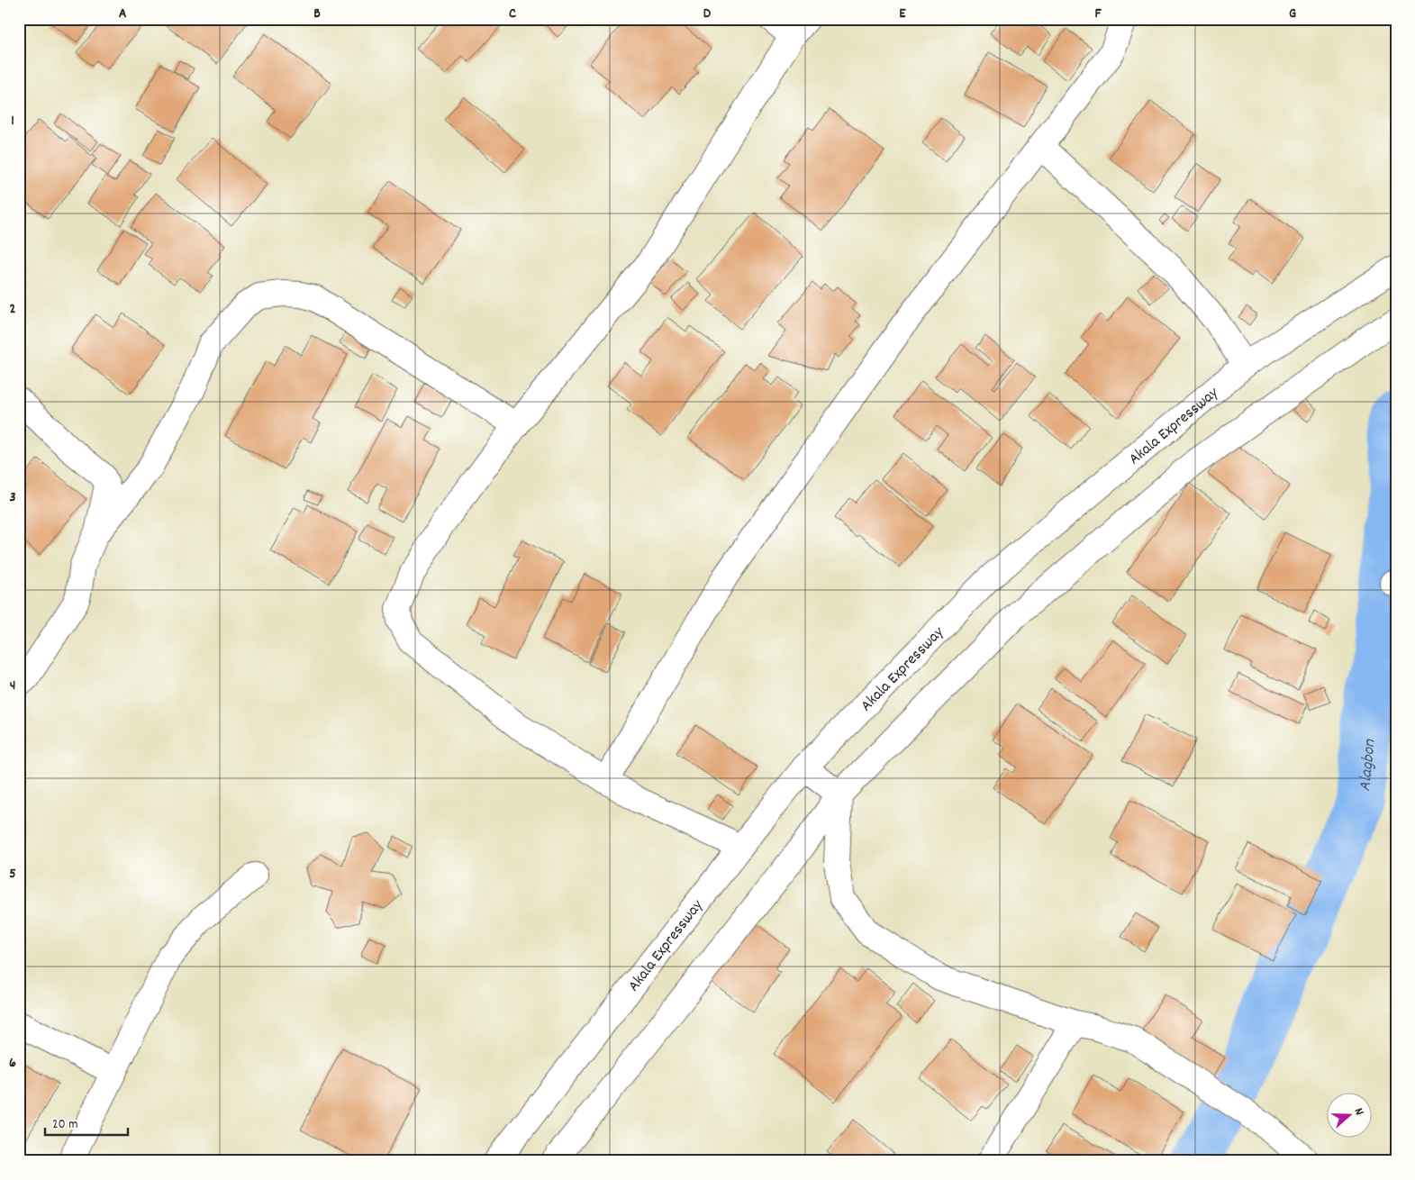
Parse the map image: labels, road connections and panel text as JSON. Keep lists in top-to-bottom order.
{
  "streets": {
    "street": ["Akala Expressway"]
  },
  "water": ["Alagbon"],
  "scale_bar": "20 m",
  "north": "right",
  "grid": {
    "columns": [
      "A",
      "B",
      "C",
      "D",
      "E",
      "F",
      "G"
    ],
    "rows": [
      "1",
      "2",
      "3",
      "4",
      "5",
      "6"
    ]
  }
}
